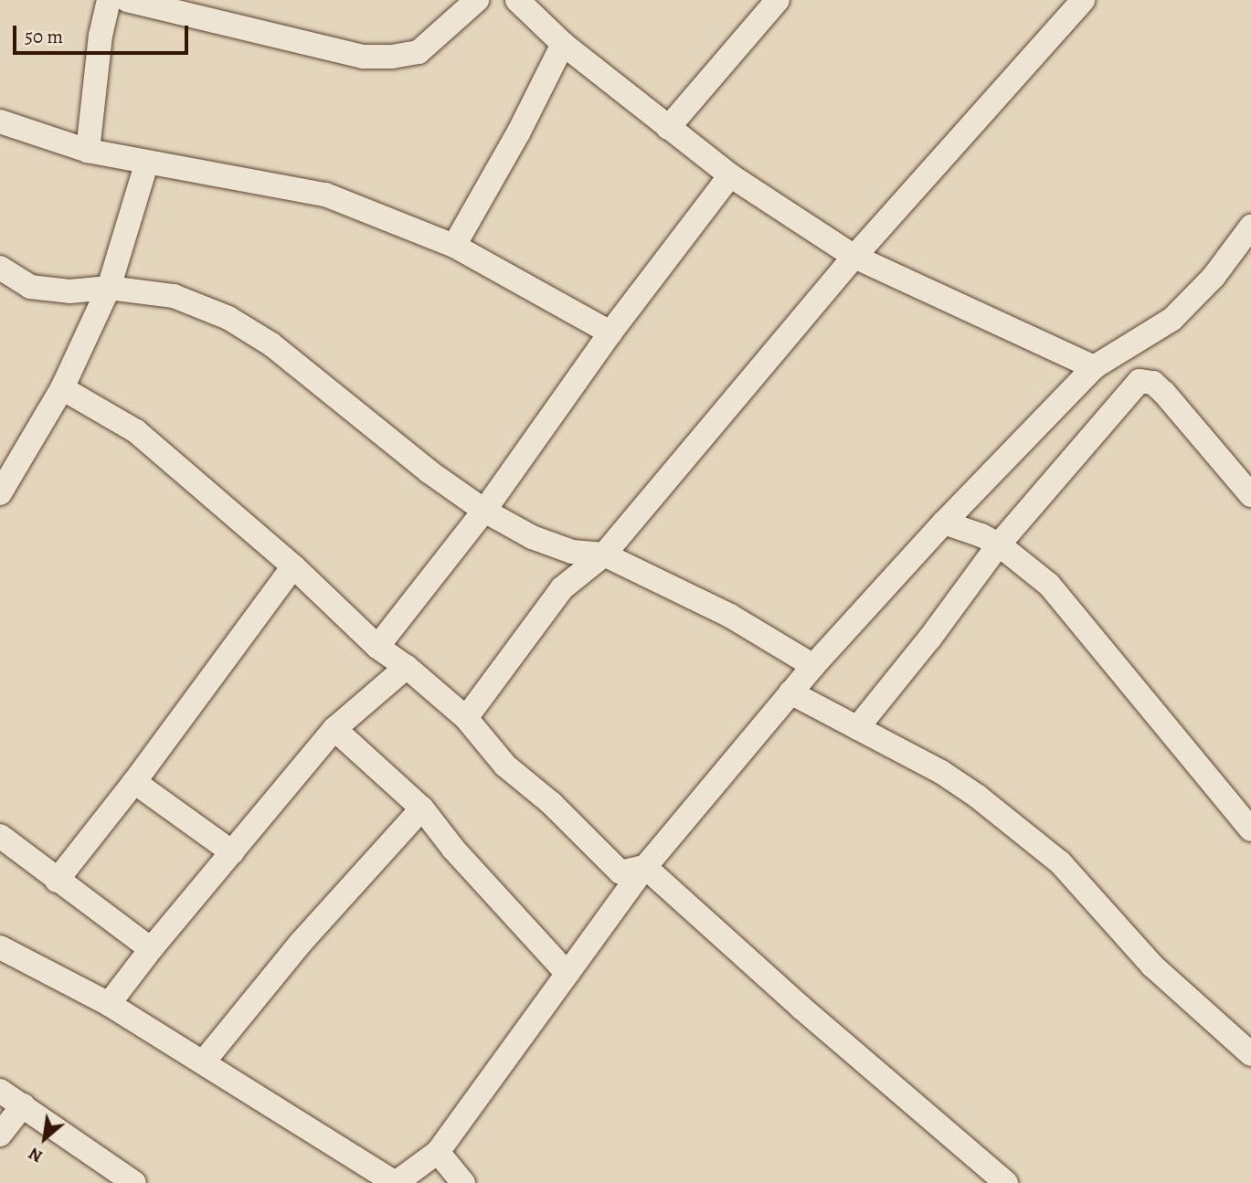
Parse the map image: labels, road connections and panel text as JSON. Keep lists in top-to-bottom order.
{
  "scale_bar": "50 m",
  "north": "bottom left"
}
